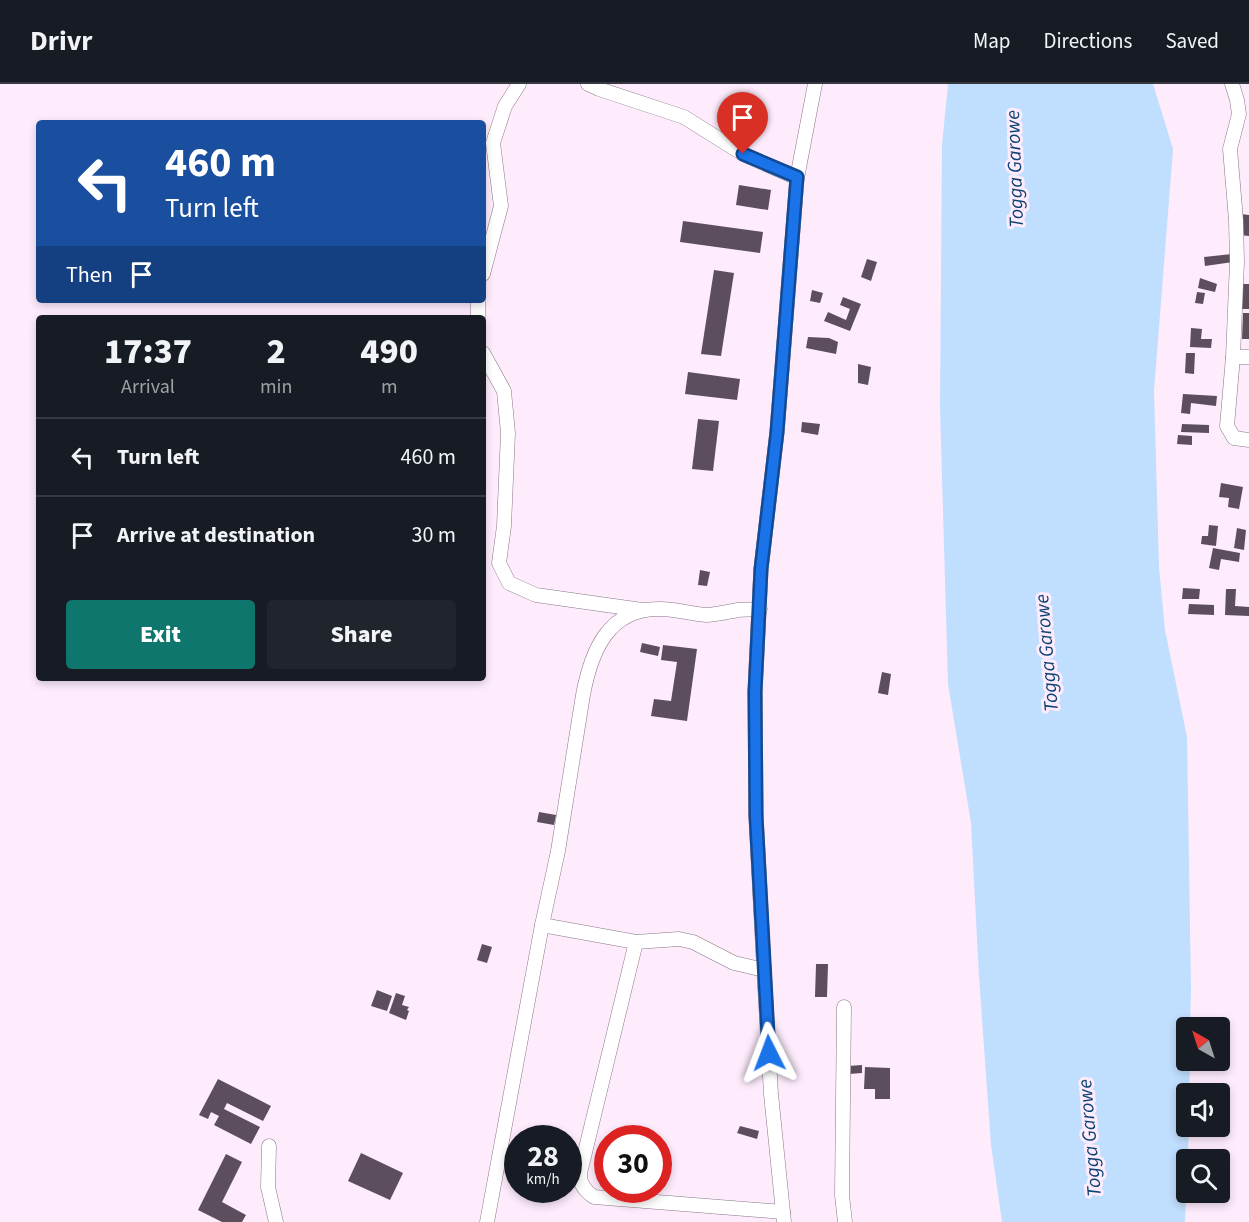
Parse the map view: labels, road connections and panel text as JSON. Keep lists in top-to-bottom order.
{
  "water": ["Togga Garowe"],
  "north": "top left",
  "page": {
    "header": "Drivr",
    "nav": ["Map", "Directions", "Saved"],
    "turn": ["460 m", "Turn left"],
    "then": "Then",
    "eta": [
      "17:37",
      "Arrival",
      "2",
      "min",
      "490",
      "m"
    ],
    "list": [
      {
        "name": "Turn left",
        "value": "460 m"
      },
      {
        "name": "Arrive at destination",
        "value": "30 m"
      }
    ],
    "buttons": ["Exit", "Share"],
    "speed": "28 km/h",
    "limit": "30"
  }
}
